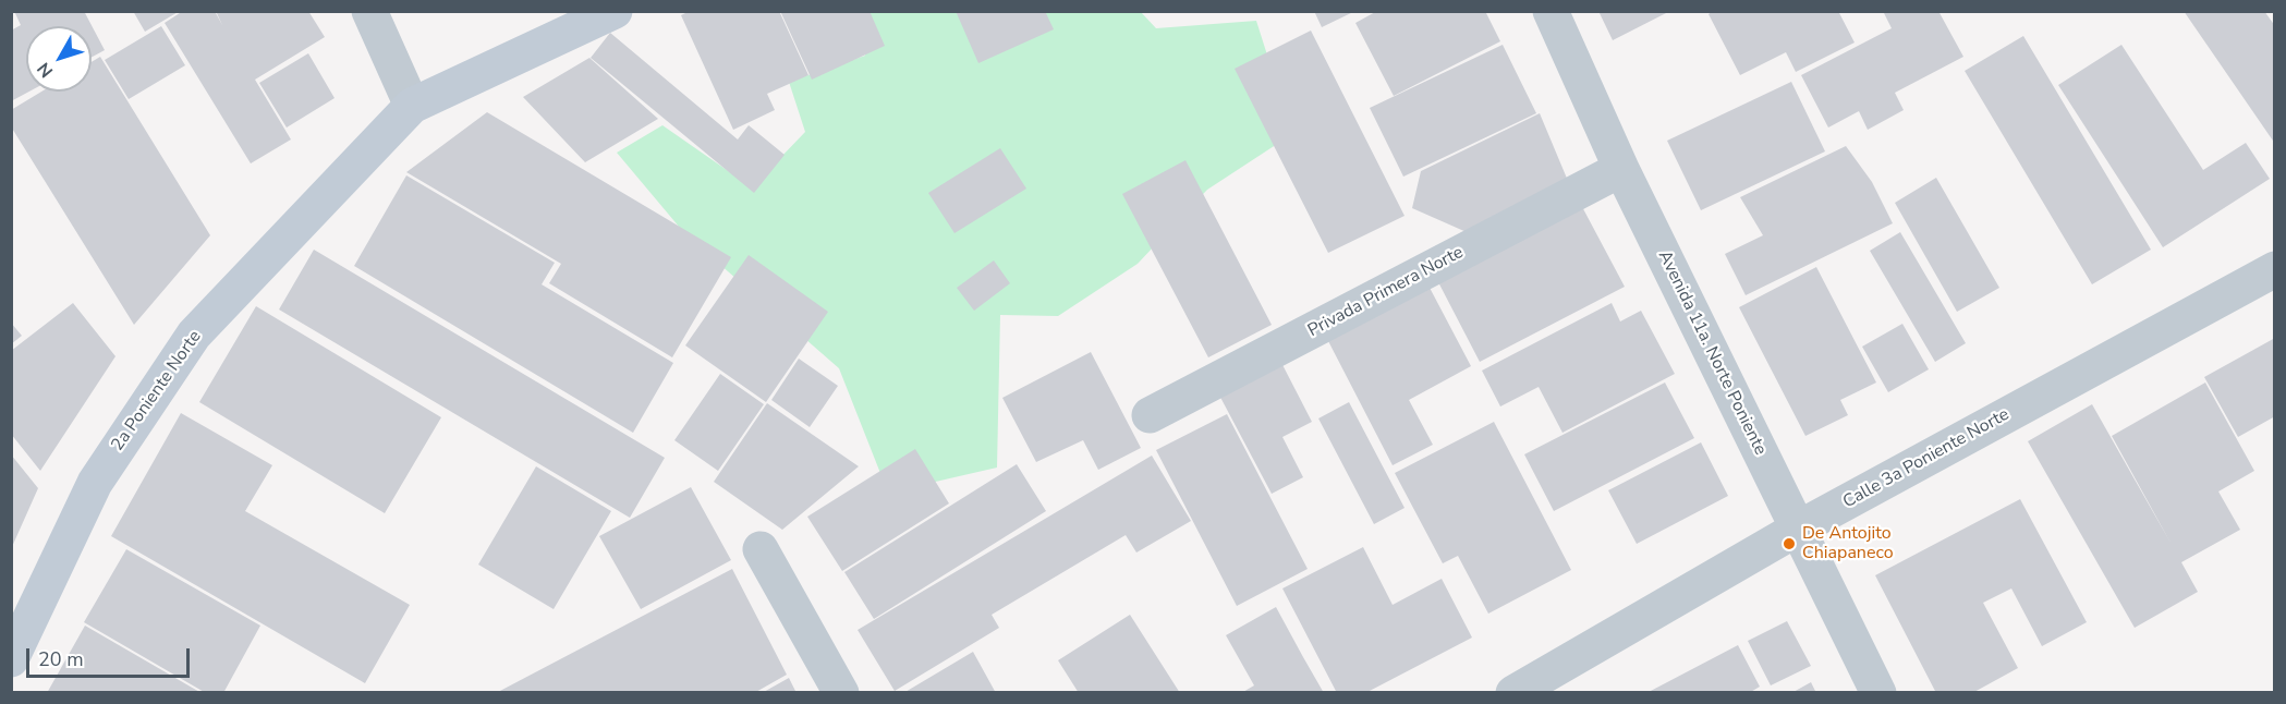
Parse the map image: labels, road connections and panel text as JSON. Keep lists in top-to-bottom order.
{
  "streets": {
    "street": [
      "Privada Primera Norte",
      "Avenida 11a. Norte Poniente",
      "2a Poniente Norte",
      "Calle 3a Poniente Norte"
    ]
  },
  "crossings": [
    ["Privada Primera Norte", "Avenida 11a. Norte Poniente"],
    ["Avenida 11a. Norte Poniente", "Calle 3a Poniente Norte"]
  ],
  "places": ["De Antojito Chiapaneco"],
  "scale_bar": "20 m",
  "north": "bottom left"
}
